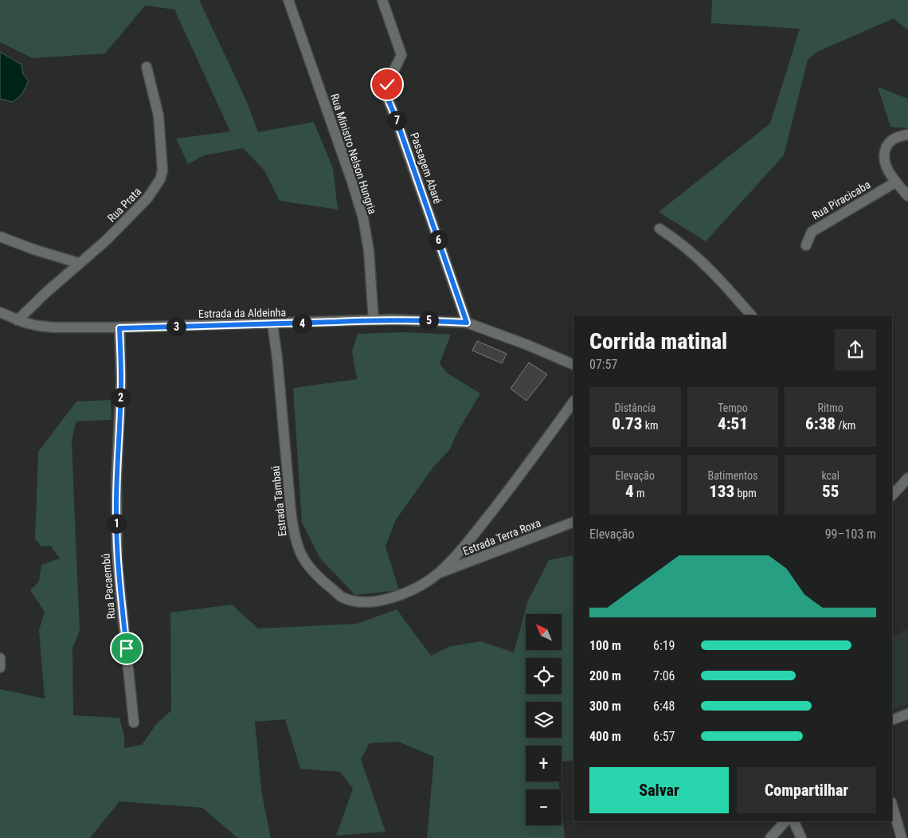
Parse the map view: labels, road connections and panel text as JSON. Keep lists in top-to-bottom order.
{
  "streets": {
    "street": [
      "Rua Ministro Nelson Hungria",
      "Passagem Abaré",
      "Rua Piracicaba",
      "Rua Prata",
      "Estrada da Aldeinha",
      "Estrada Tambaú",
      "Estrada Terra Roxa",
      "Rua Pacaembú"
    ]
  },
  "crossings": [
    ["Rua Ministro Nelson Hungria", "Estrada da Aldeinha"],
    ["Passagem Abaré", "Estrada da Aldeinha"],
    ["Rua Prata", "Estrada da Aldeinha"],
    ["Estrada da Aldeinha", "Estrada Tambaú"],
    ["Estrada da Aldeinha", "Rua Pacaembú"],
    ["Estrada Tambaú", "Estrada Terra Roxa"]
  ],
  "north": "top left",
  "page": {
    "pins": [
      "7",
      "6",
      "5",
      "4",
      "3",
      "2",
      "1"
    ],
    "heading": ["Corrida matinal", "07:57"],
    "stats": [
      ["Distância", "0.73 km"],
      ["Tempo", "4:51"],
      ["Ritmo", "6:38 /km"],
      ["Elevação", "4 m"],
      ["Batimentos", "133 bpm"],
      ["kcal", "55"]
    ],
    "chart": ["Elevação", "99–103 m"],
    "map_buttons": ["+", "−"],
    "list": [
      {
        "name": "100 m",
        "note": "6:19"
      },
      {
        "name": "200 m",
        "note": "7:06"
      },
      {
        "name": "300 m",
        "note": "6:48"
      },
      {
        "name": "400 m",
        "note": "6:57"
      }
    ],
    "buttons": ["Salvar", "Compartilhar"]
  }
}
